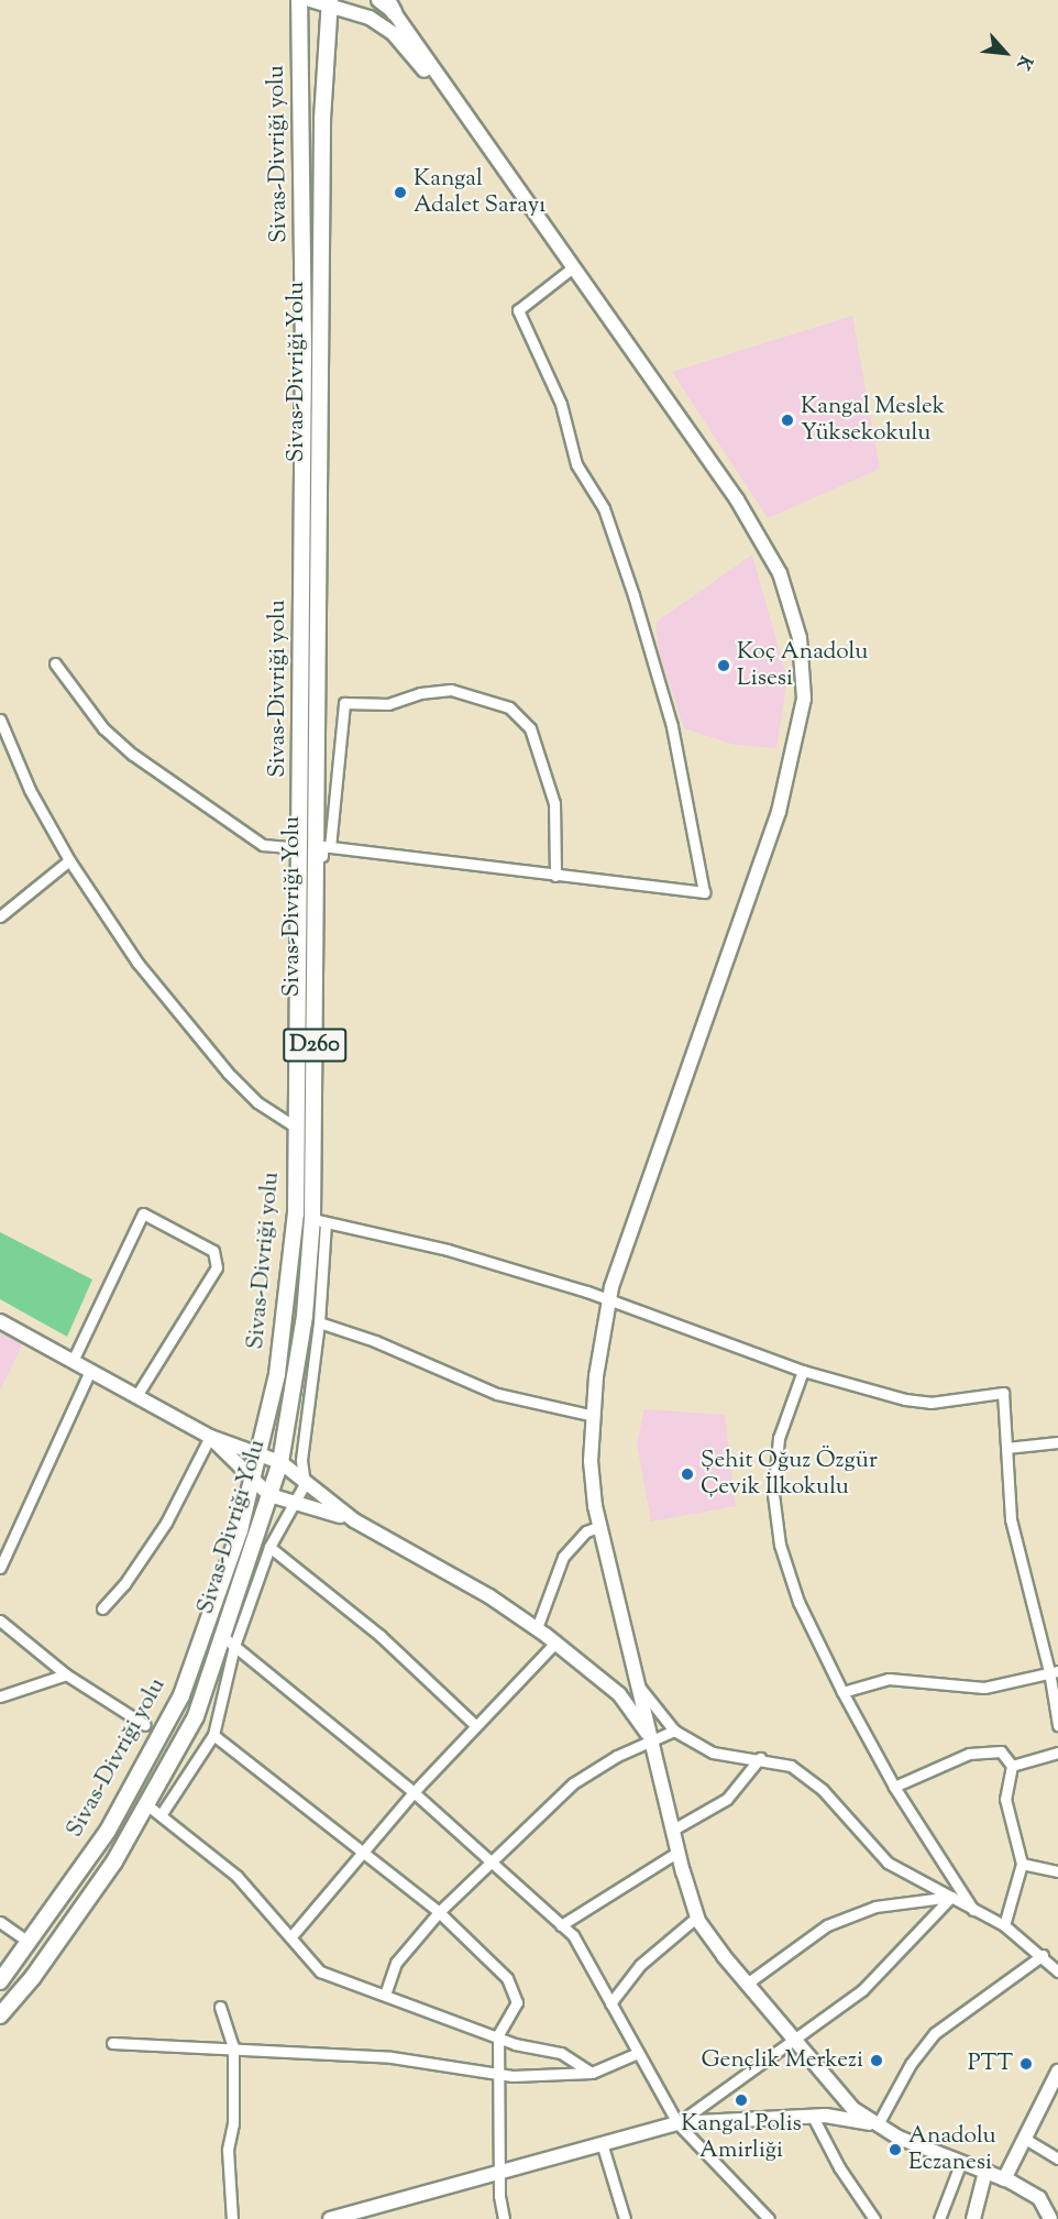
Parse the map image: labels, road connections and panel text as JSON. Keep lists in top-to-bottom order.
{
  "streets": {
    "main road": ["Sivas-Divriği yolu", "Sivas-Divriği Yolu", "D260"]
  },
  "places": [
    "Kangal Adalet Sarayı",
    "Kangal Meslek Yüksekokulu",
    "Koç Anadolu Lisesi",
    "Şehit Oğuz Özgür Çevik İlkokulu",
    "Gençlik Merkezi",
    "PTT",
    "Kangal Polis Amirliği",
    "Anadolu Eczanesi"
  ],
  "north": "bottom right"
}
